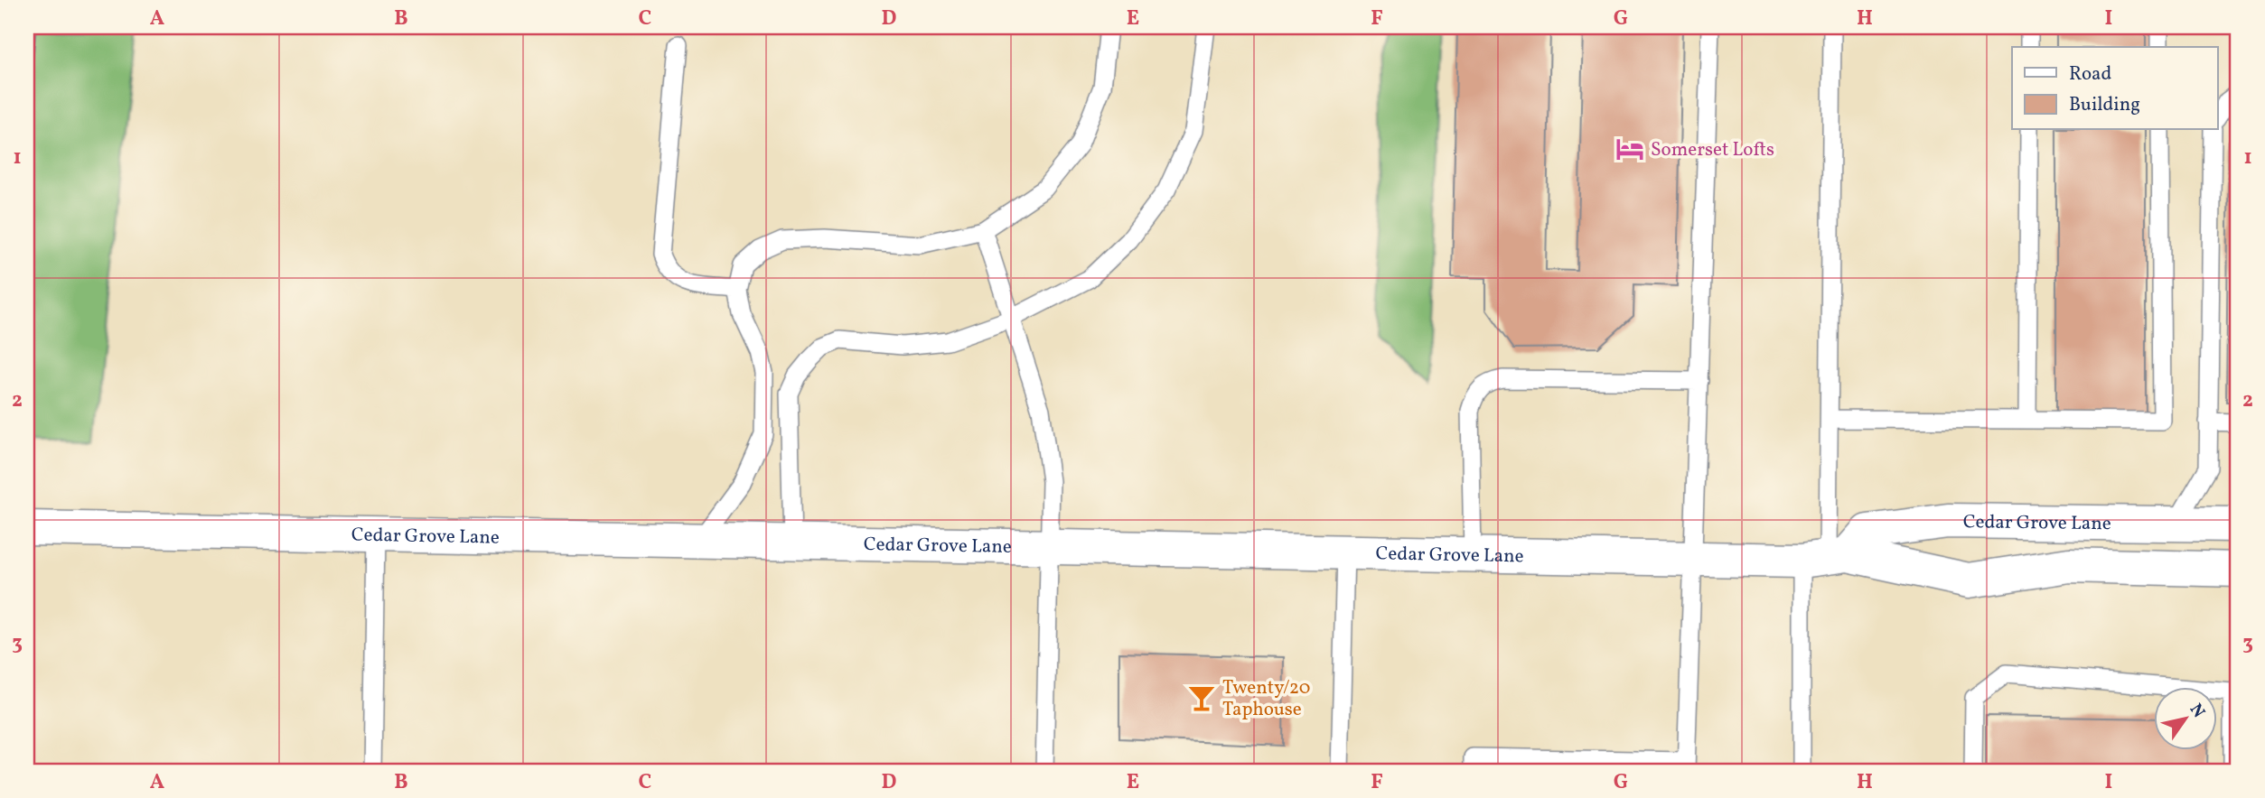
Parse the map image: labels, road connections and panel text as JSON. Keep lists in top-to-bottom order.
{
  "streets": {
    "main road": ["Cedar Grove Lane"]
  },
  "places": {
    "hotel": ["Somerset Lofts"],
    "bar": ["Twenty/20 Taphouse"]
  },
  "legend": ["Road", "Building"],
  "north": "top right",
  "grid": {
    "columns": [
      "A",
      "B",
      "C",
      "D",
      "E",
      "F",
      "G",
      "H",
      "I"
    ],
    "rows": ["1", "2", "3"]
  }
}
